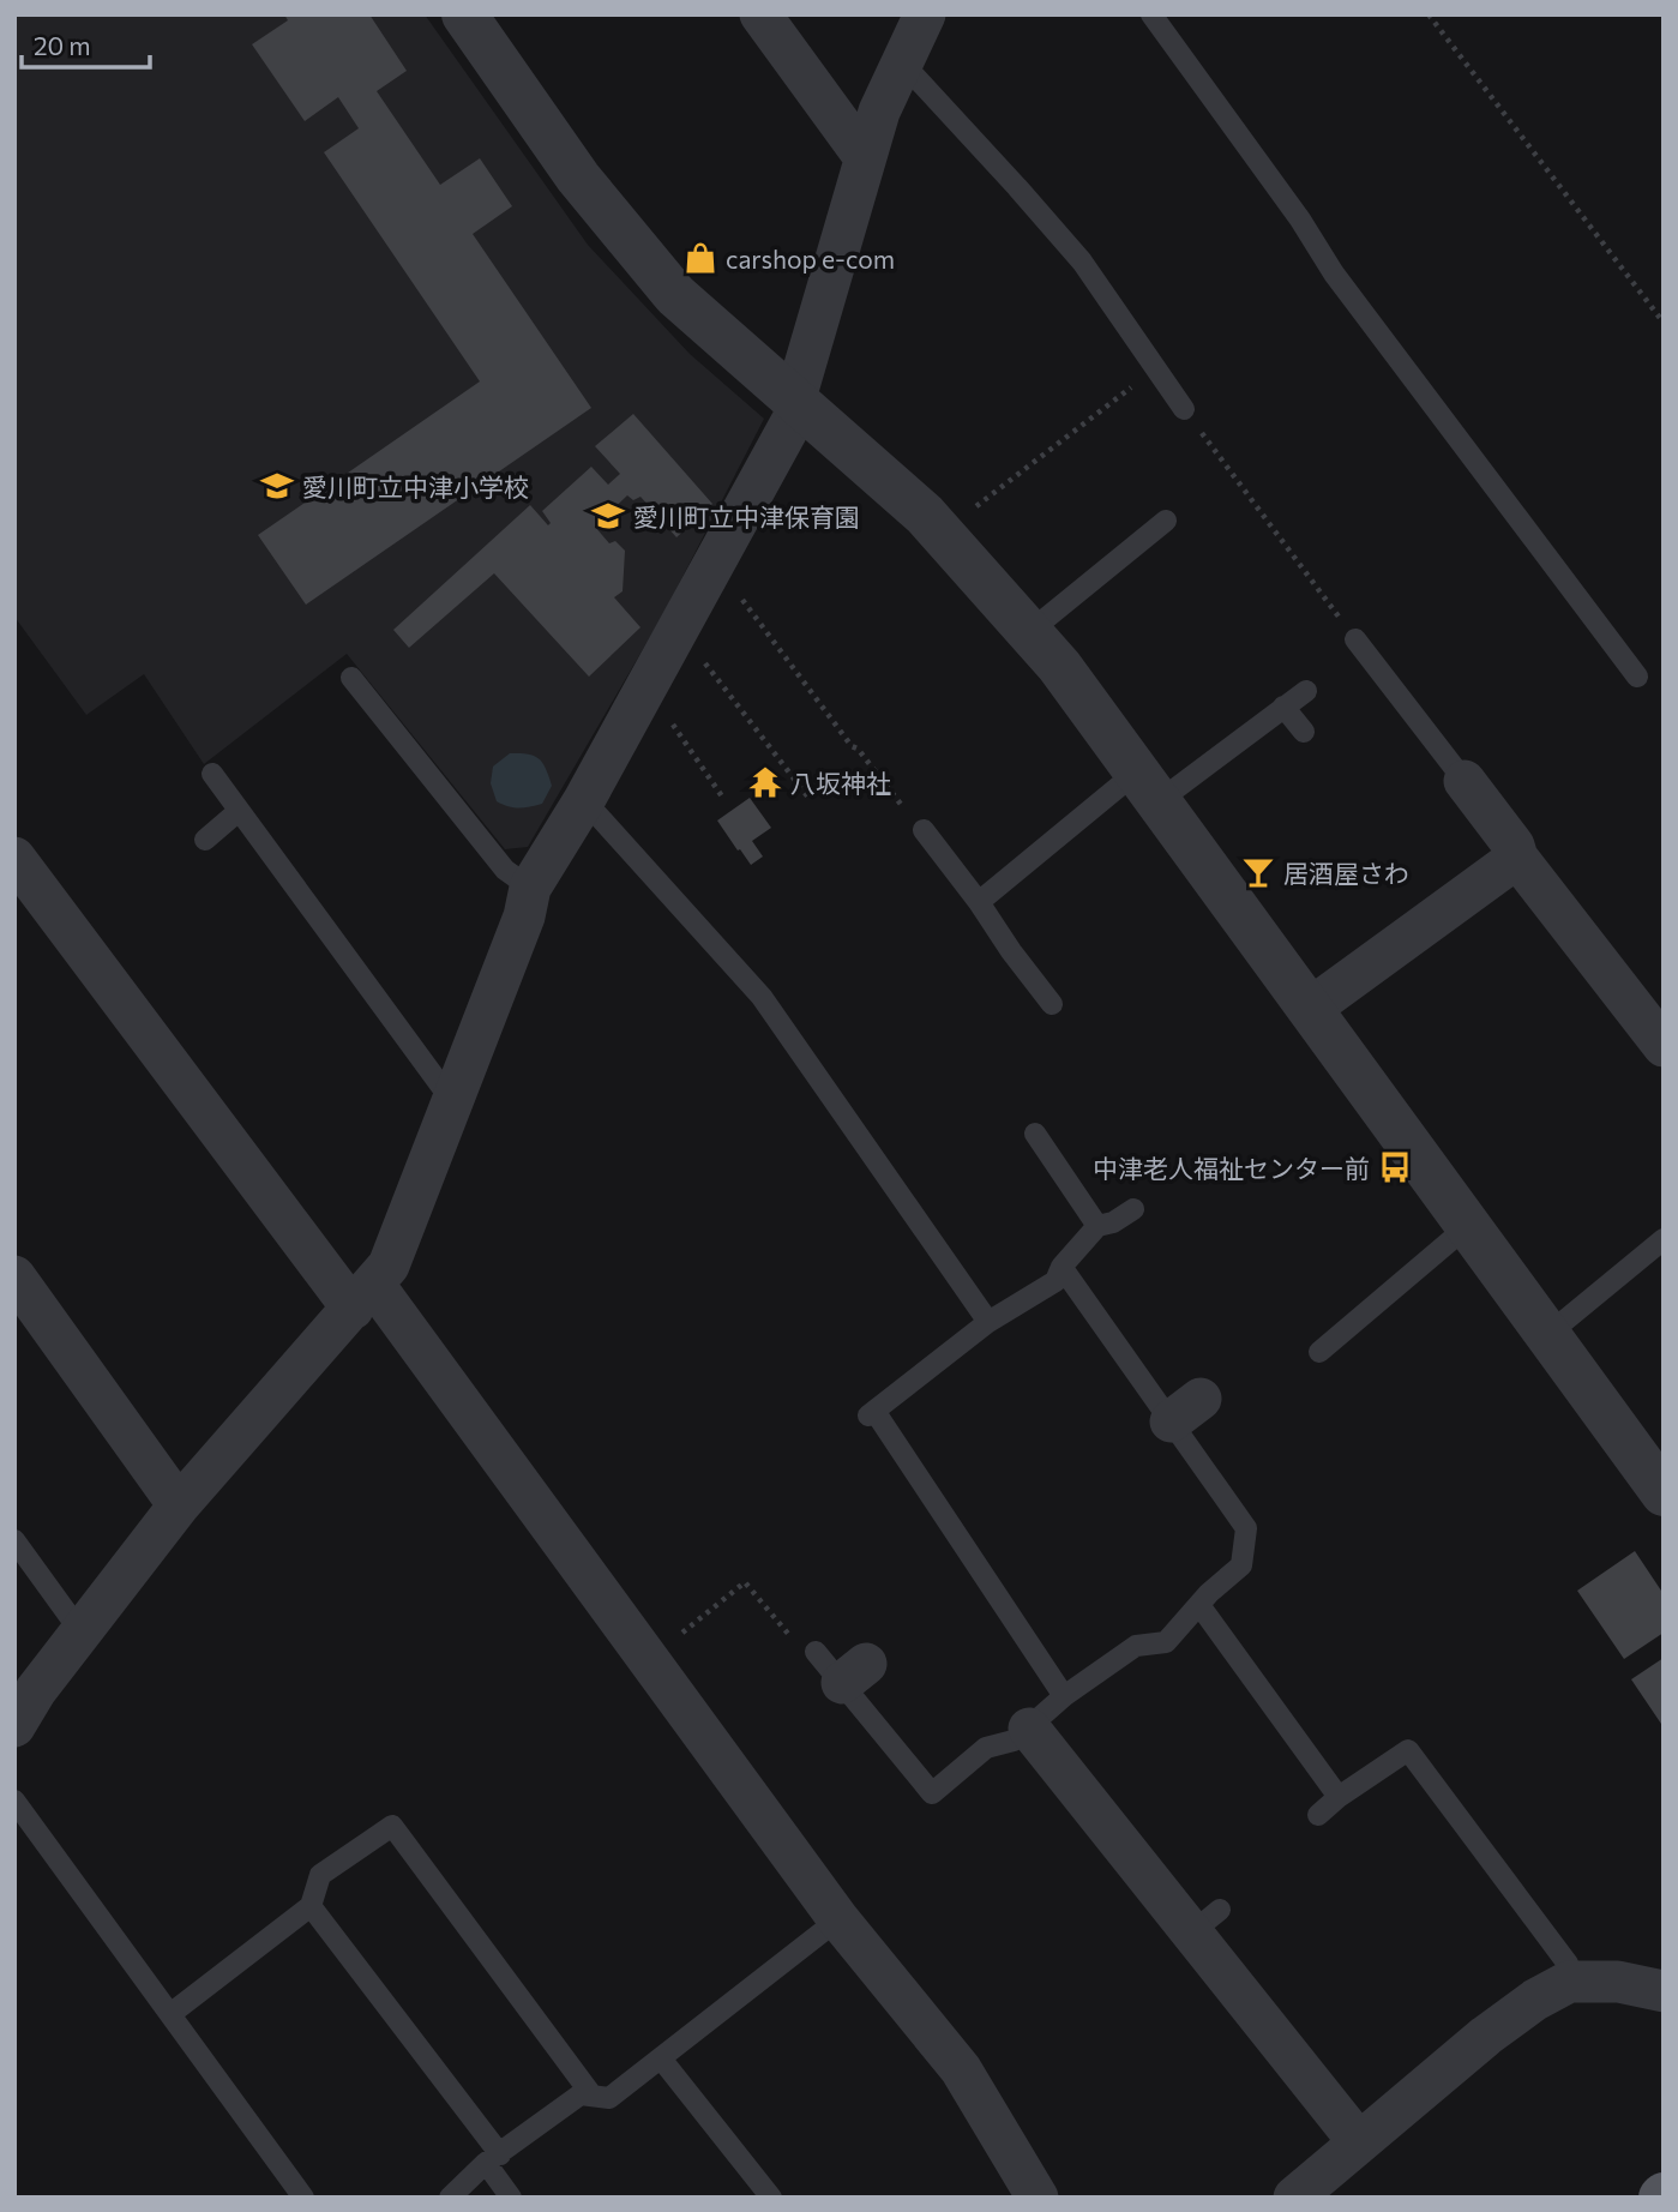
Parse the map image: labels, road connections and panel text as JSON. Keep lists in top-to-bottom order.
{
  "places": {
    "shop": ["carshop e-com"],
    "school or university": ["愛川町立中津小学校", "愛川町立中津保育園"],
    "temple": ["八坂神社"],
    "bar": ["居酒屋さわ"],
    "bus stop": ["中津老人福祉センター前"]
  },
  "scale_bar": "20 m"
}
